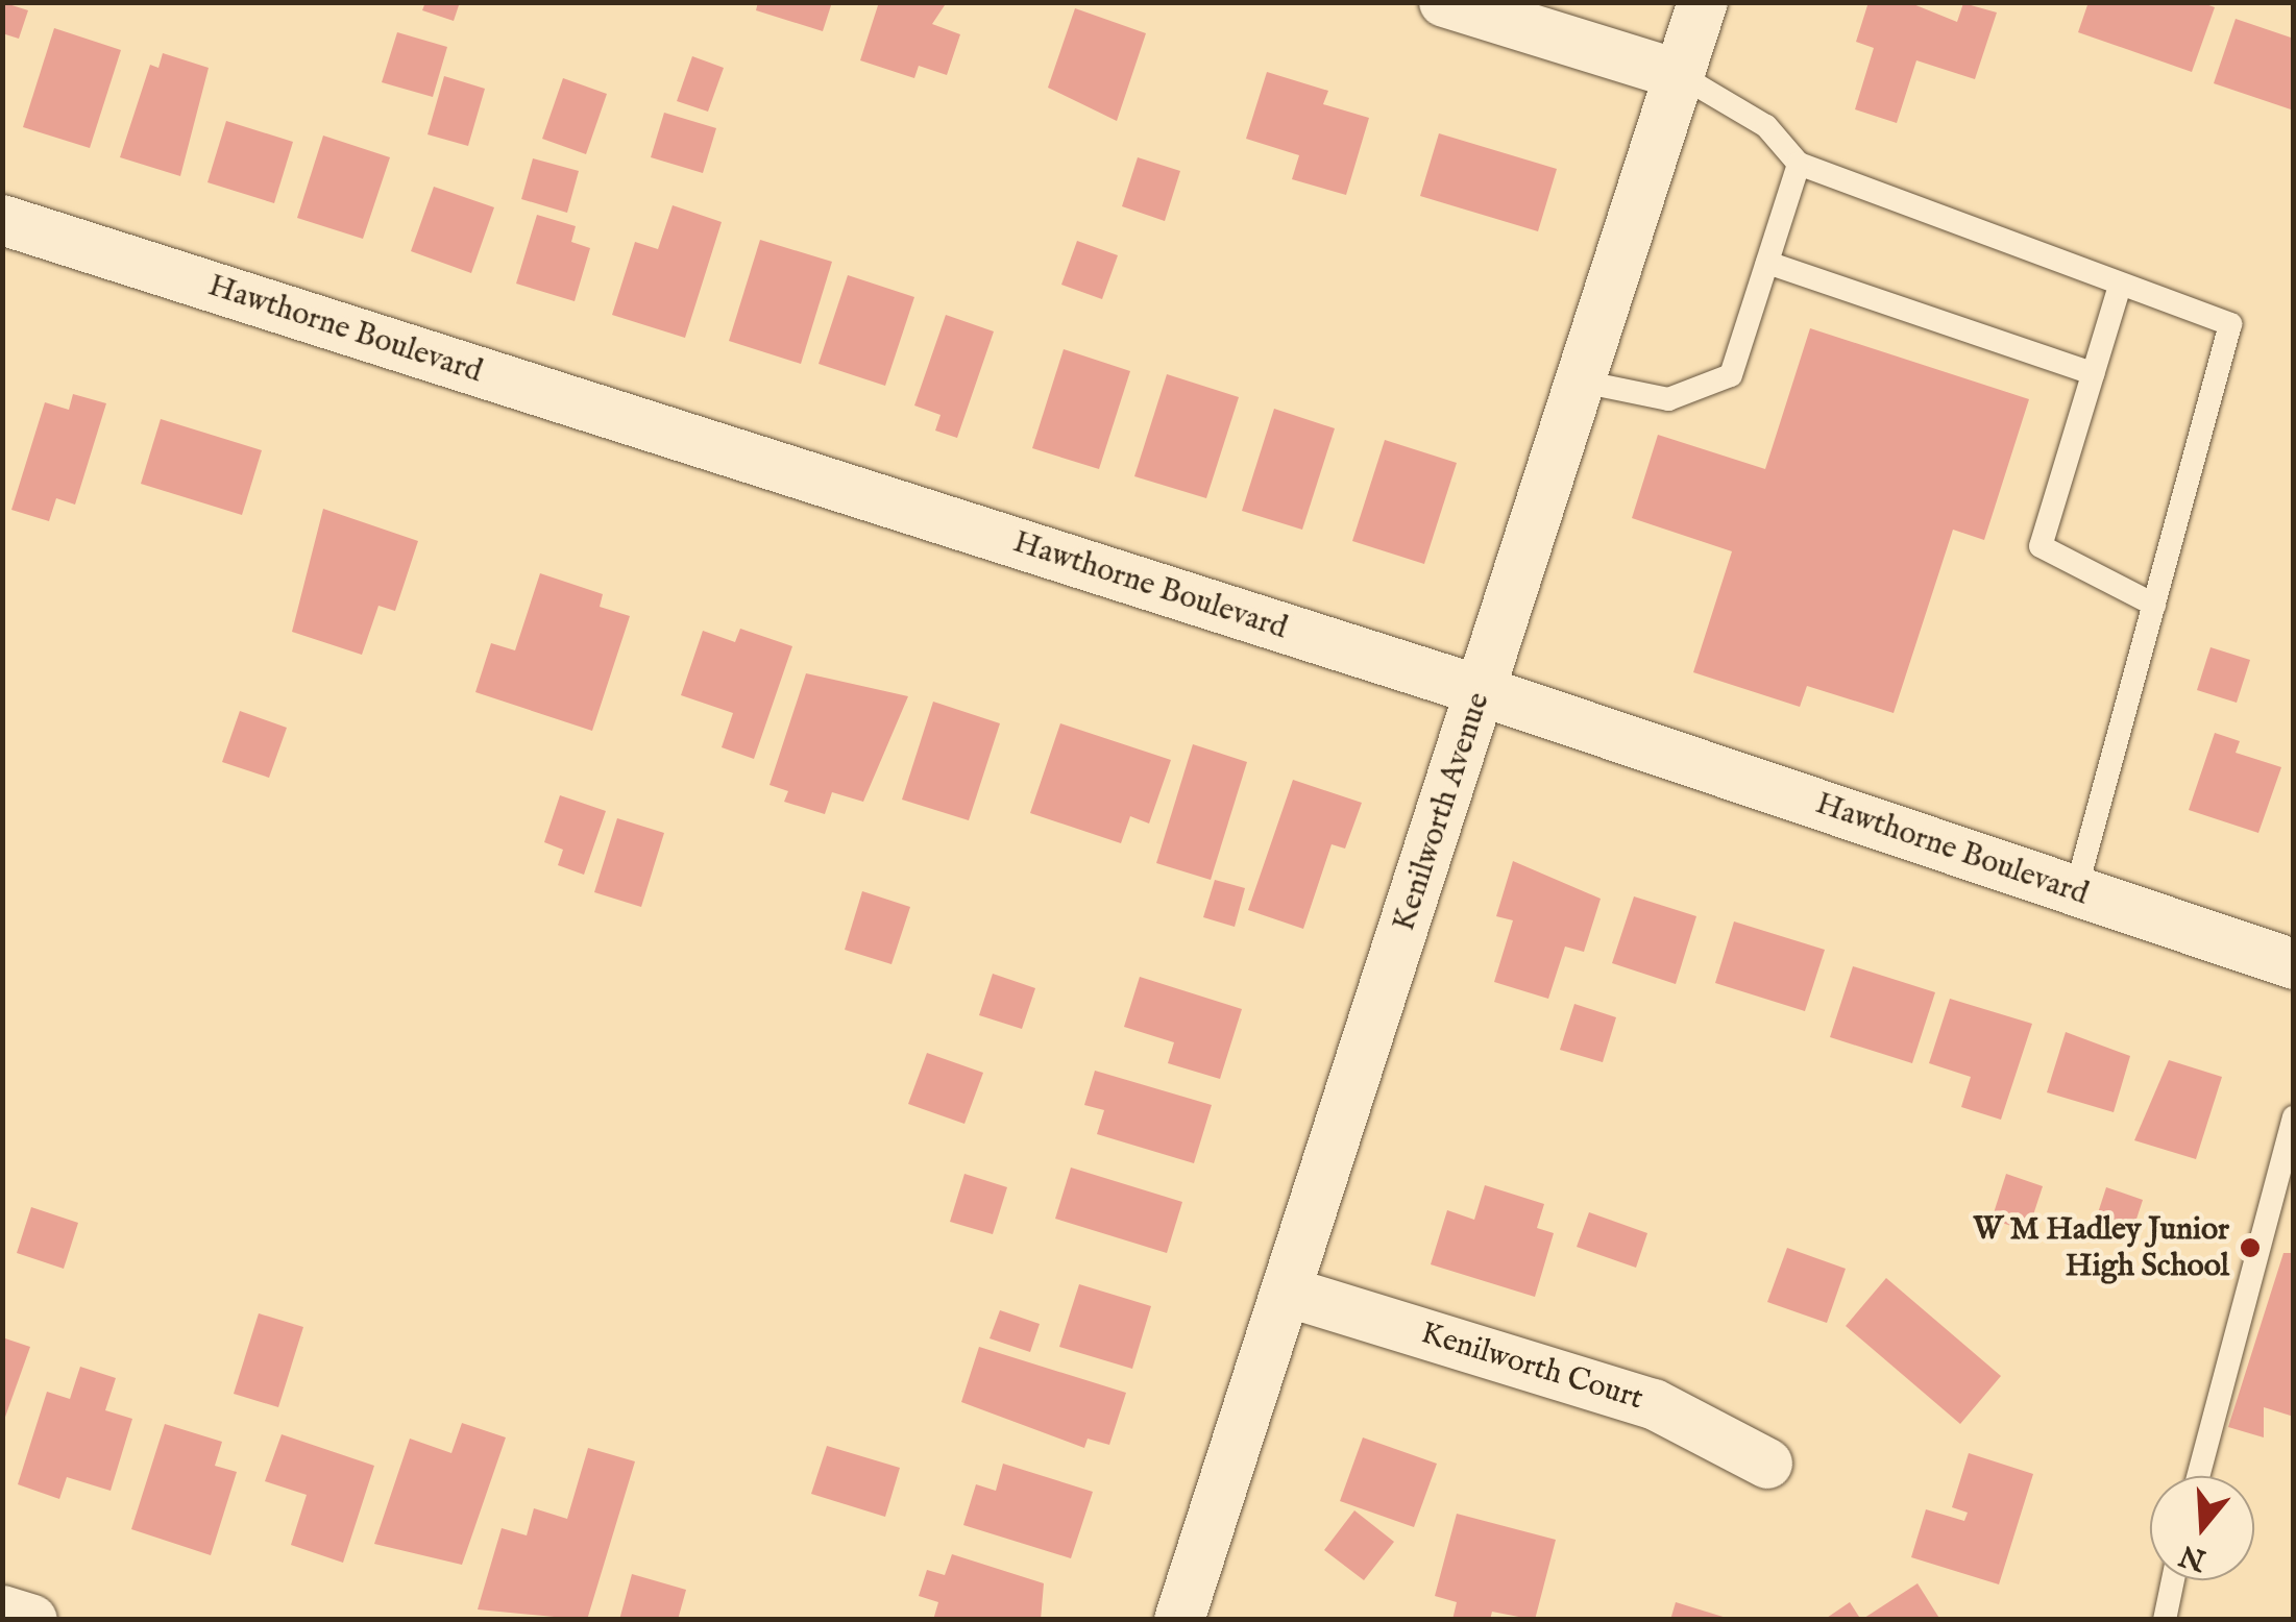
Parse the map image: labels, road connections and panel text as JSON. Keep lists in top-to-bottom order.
{
  "streets": {
    "street": ["Hawthorne Boulevard", "Kenilworth Avenue", "Kenilworth Court"]
  },
  "crossings": [
    ["Hawthorne Boulevard", "Kenilworth Avenue"],
    ["Kenilworth Avenue", "Kenilworth Court"]
  ],
  "places": ["W M Hadley Junior High School"],
  "north": "bottom"
}
